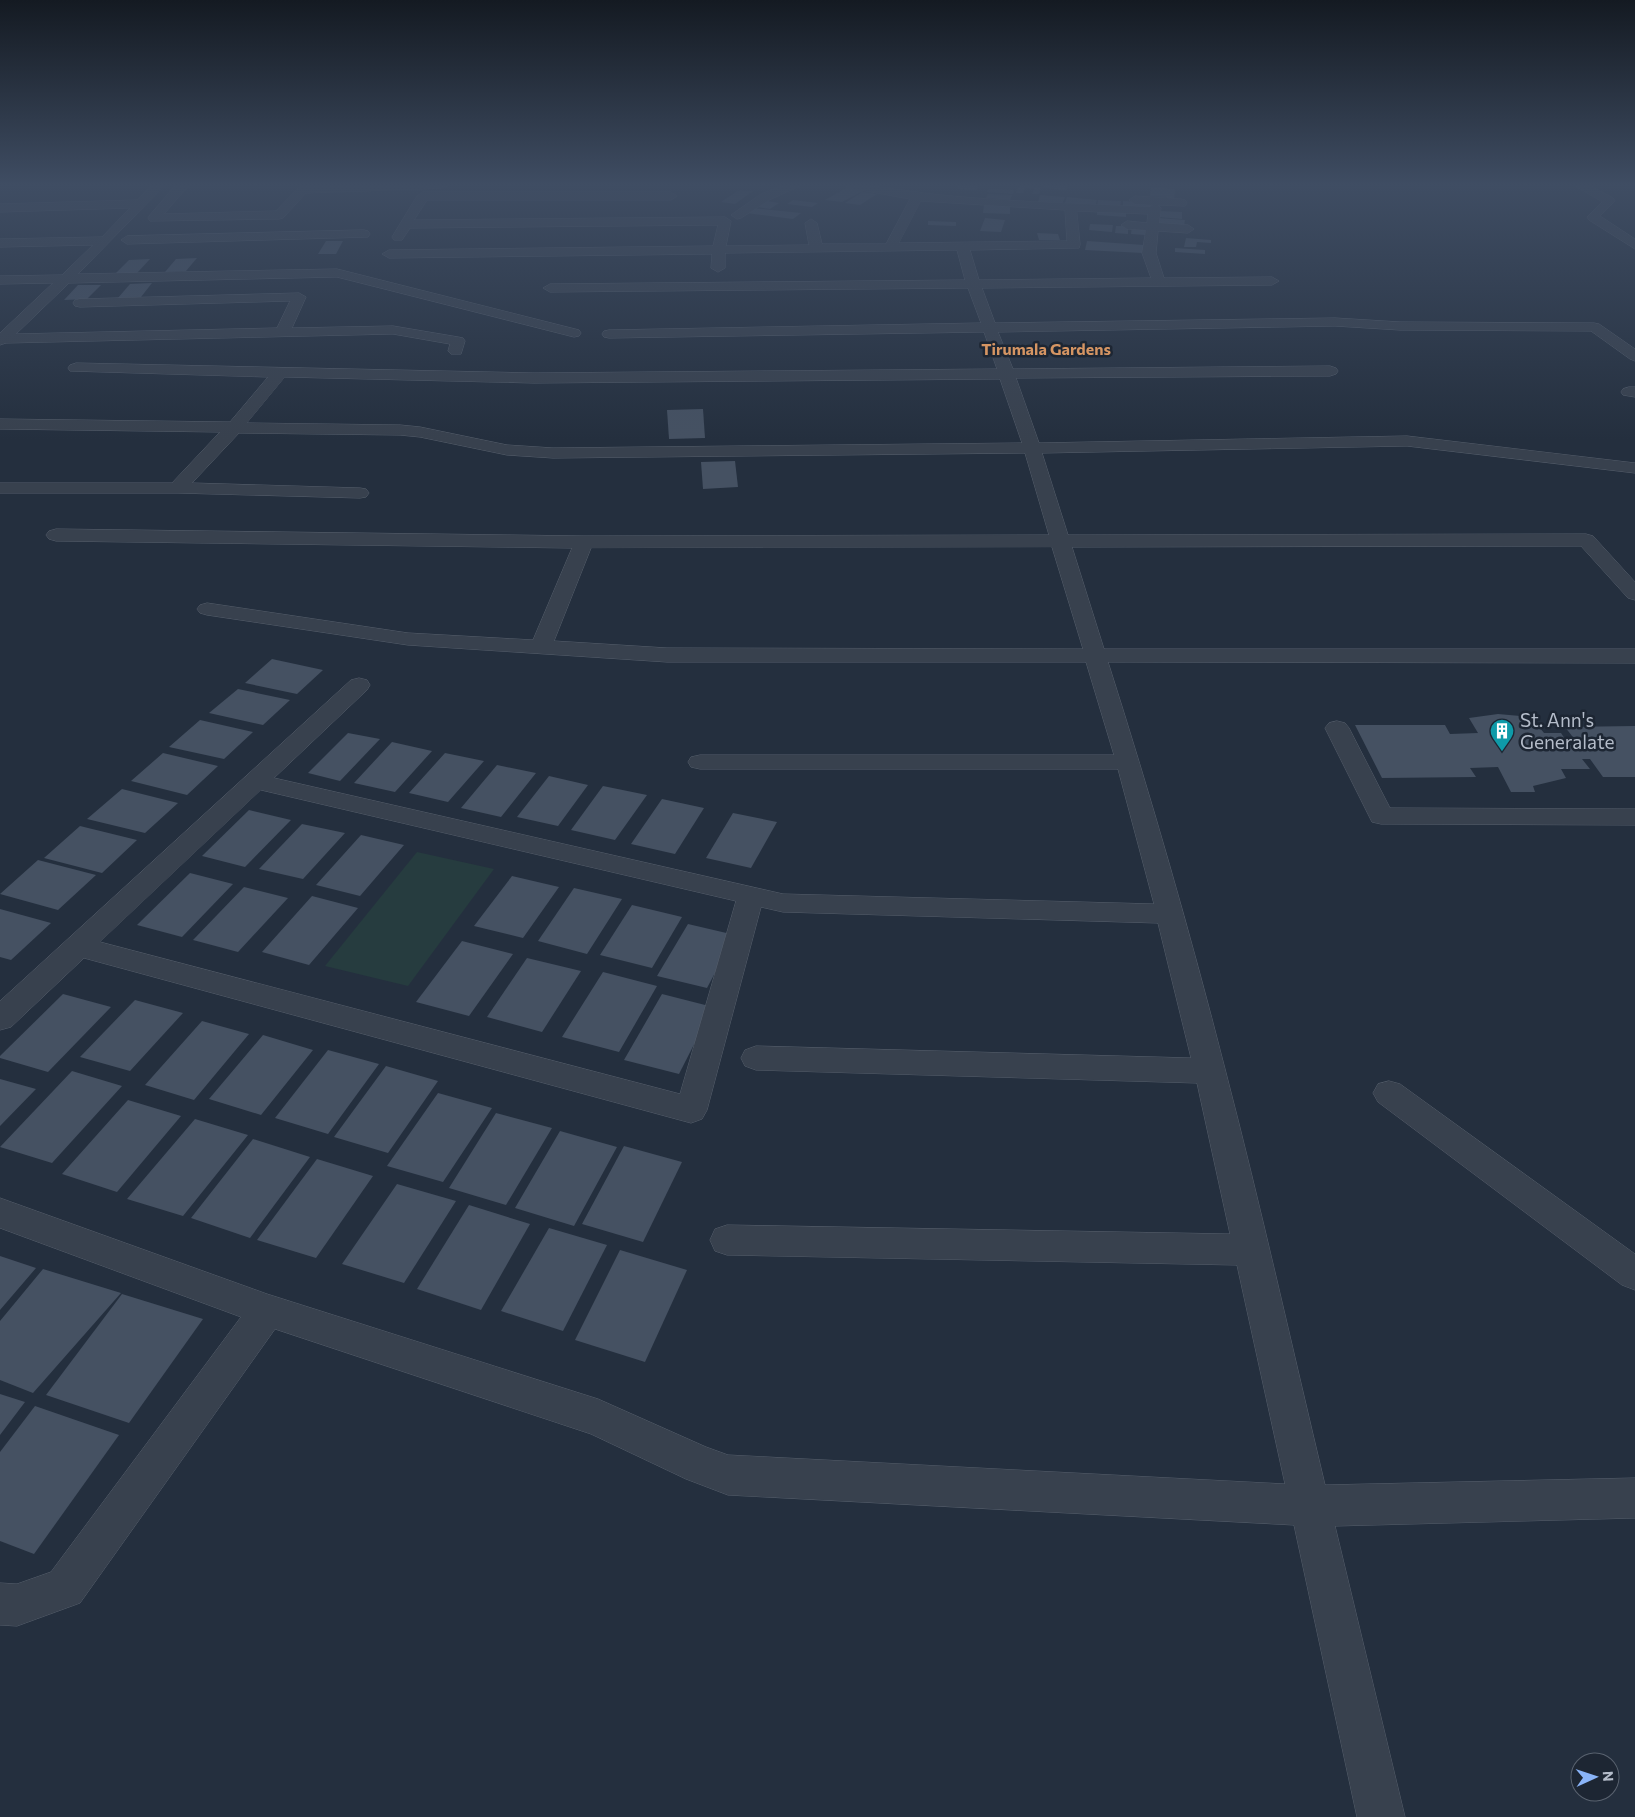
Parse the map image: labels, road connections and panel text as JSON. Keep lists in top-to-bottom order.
{
  "districts": ["Tirumala Gardens"],
  "places": {
    "building": ["St. Ann's Generalate"]
  },
  "north": "right"
}
